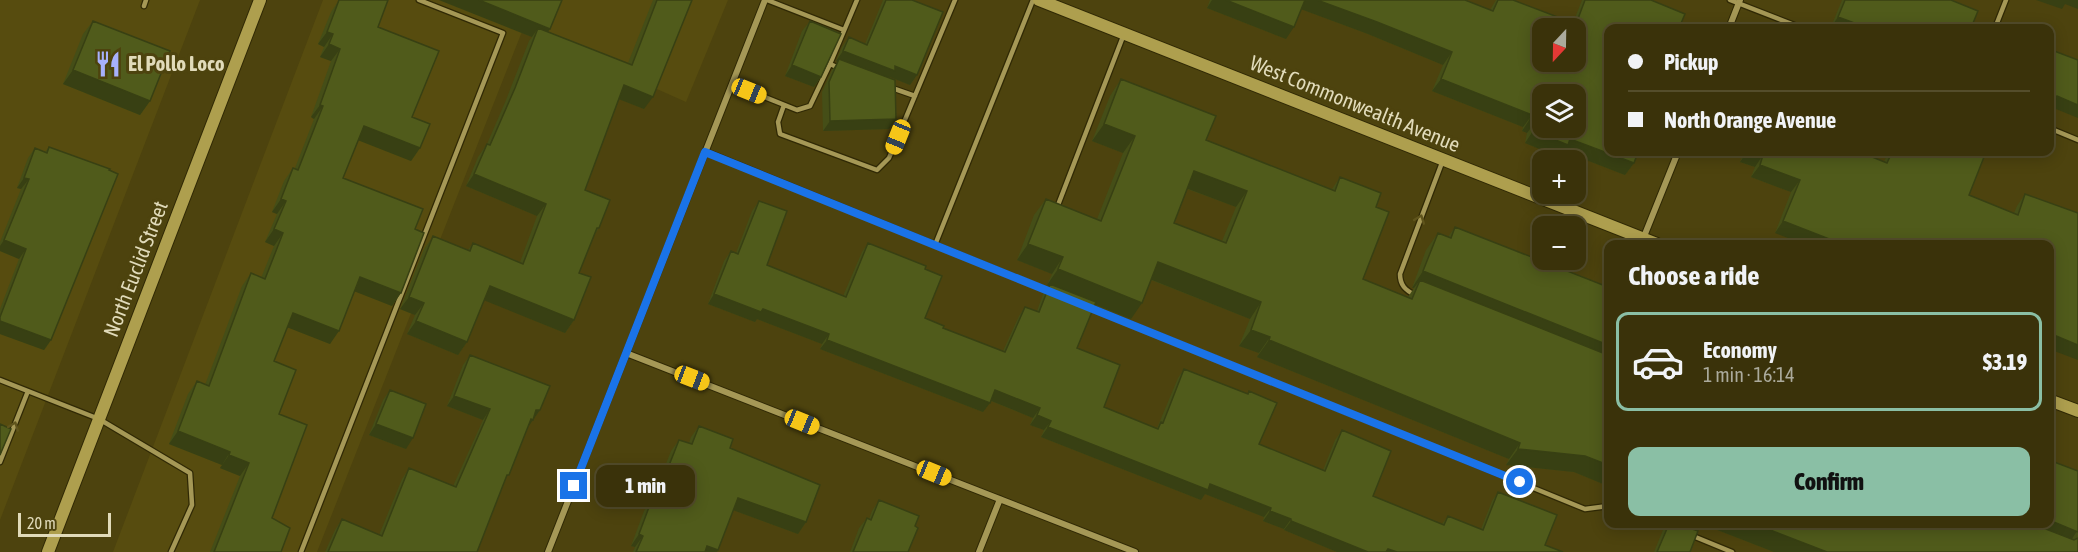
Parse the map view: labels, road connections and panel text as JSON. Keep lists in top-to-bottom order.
{
  "streets": {
    "main road": ["West Commonwealth Avenue", "North Euclid Street"]
  },
  "places": {
    "restaurant": ["El Pollo Loco"]
  },
  "scale_bar": "20 m",
  "north": "bottom",
  "page": {
    "map_buttons": ["+", "−"],
    "banner": ["Pickup", "North Orange Avenue"],
    "heading": "Choose a ride",
    "list": [
      {
        "name": "Economy",
        "note": "1 min · 16:14",
        "value": "$3.19"
      }
    ],
    "buttons": "Confirm",
    "bubble": "1 min",
    "scale": "20 m"
  }
}
